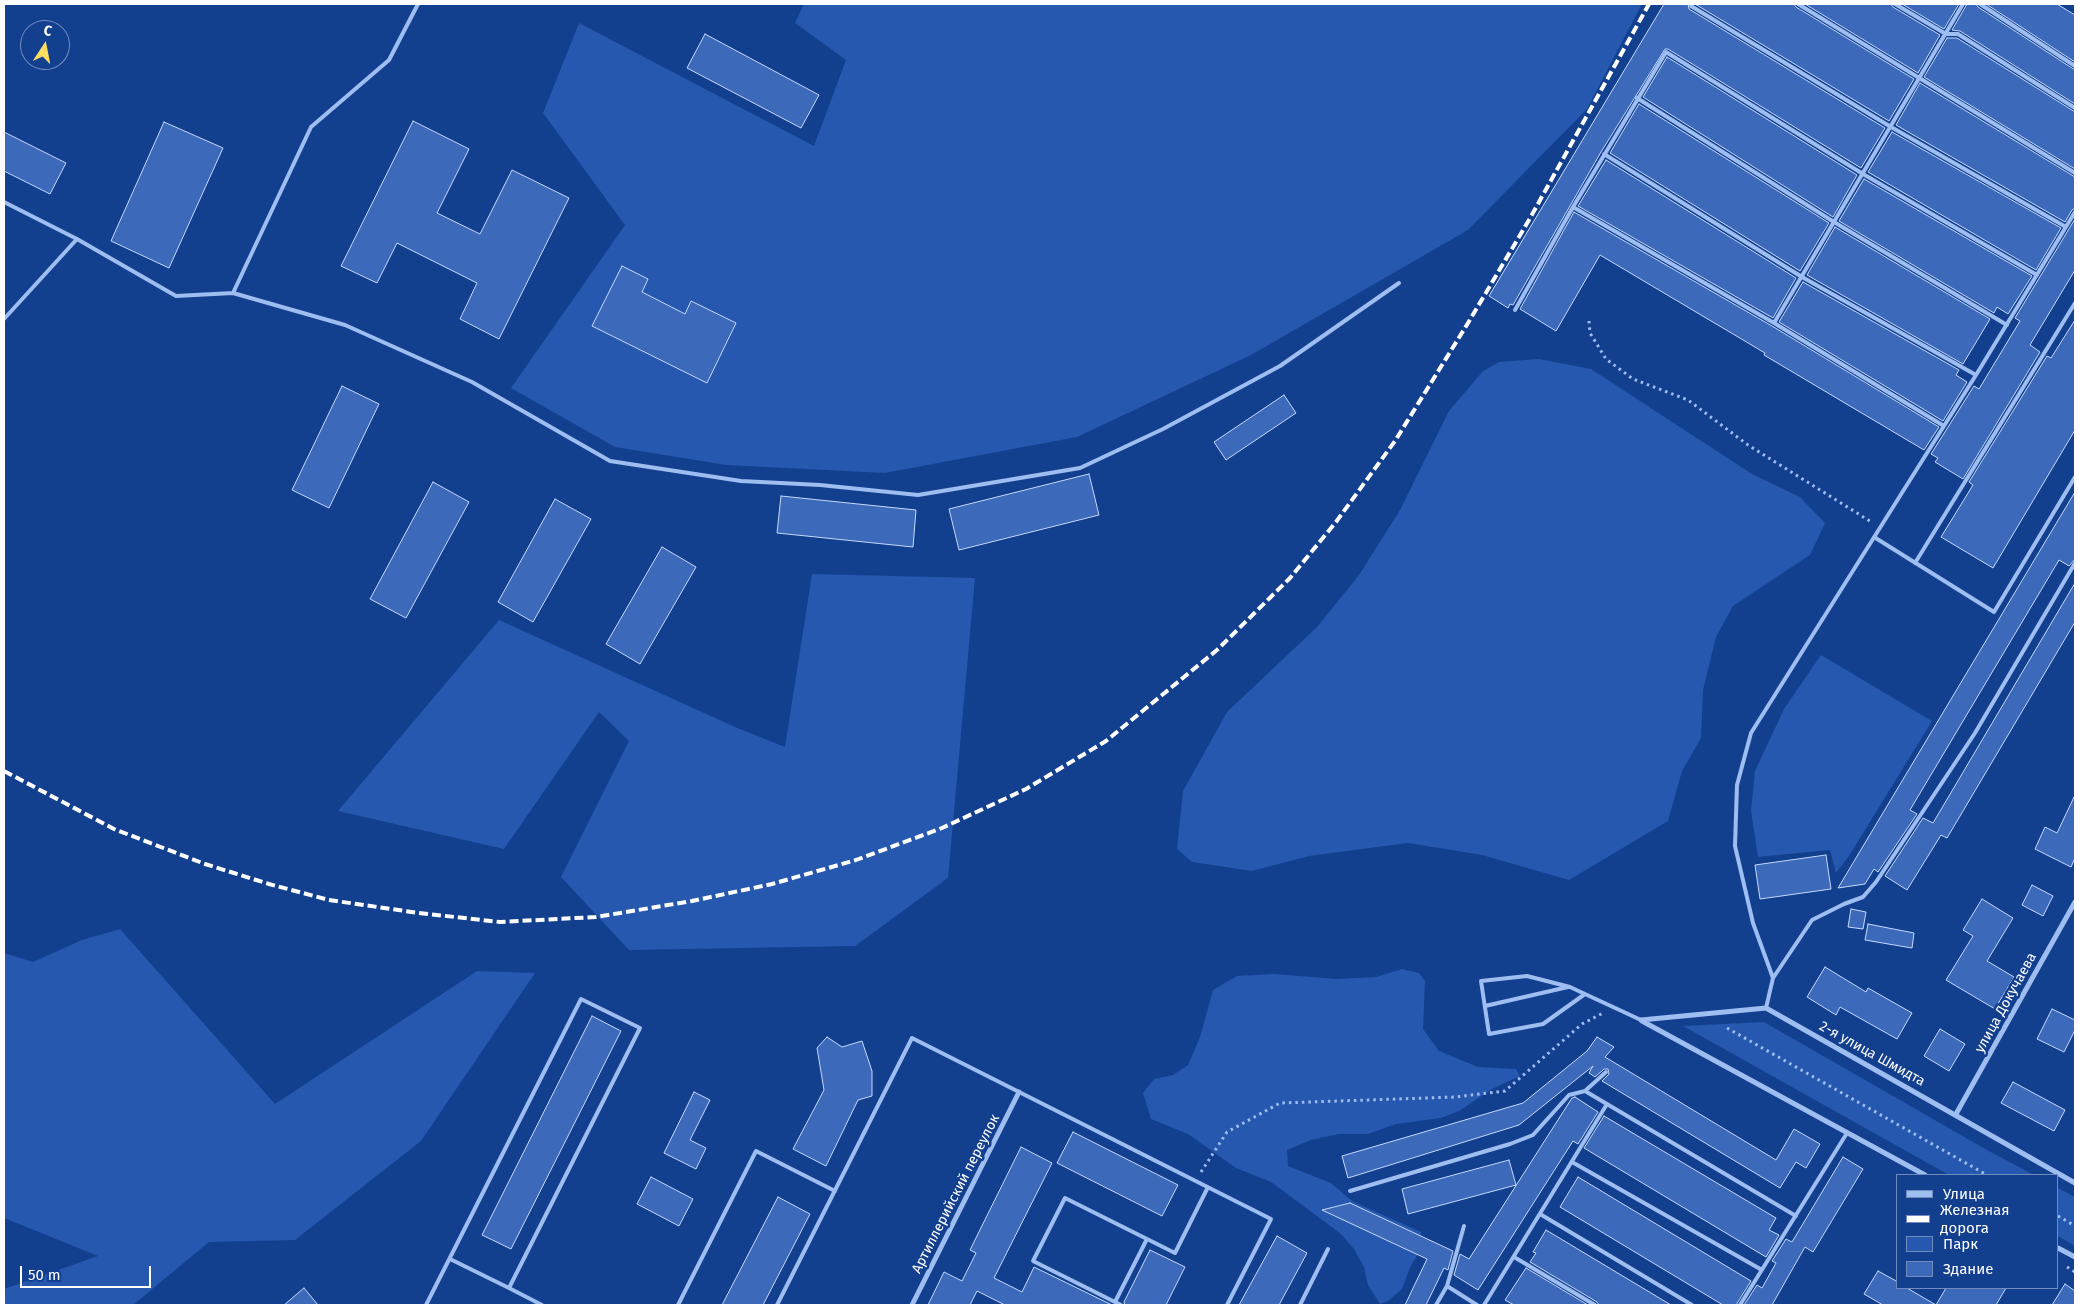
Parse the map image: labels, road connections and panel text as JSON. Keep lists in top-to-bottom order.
{
  "streets": {
    "street": ["улица Докучаева", "2-я улица Шмидта", "Артиллерийский переулок"]
  },
  "crossings": [
    ["улица Докучаева", "2-я улица Шмидта"]
  ],
  "legend": [
    "Улица",
    "Железная дорога",
    "Парк",
    "Здание"
  ],
  "scale_bar": "50 m",
  "north": "top"
}
